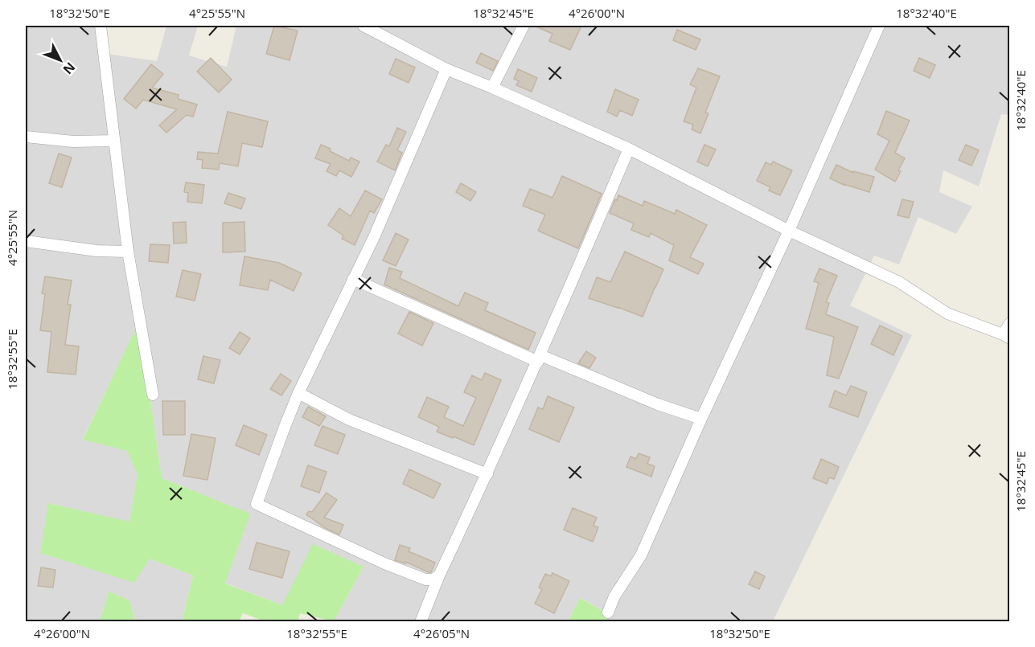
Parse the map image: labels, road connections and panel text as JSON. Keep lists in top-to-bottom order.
{
  "north": "bottom right",
  "coordinates": [
    "18°32'50\"E",
    "4°25'55\"N",
    "18°32'45\"E",
    "4°26'00\"N",
    "18°32'40\"E",
    "18°32'55\"E",
    "4°26'05\"N"
  ]
}
